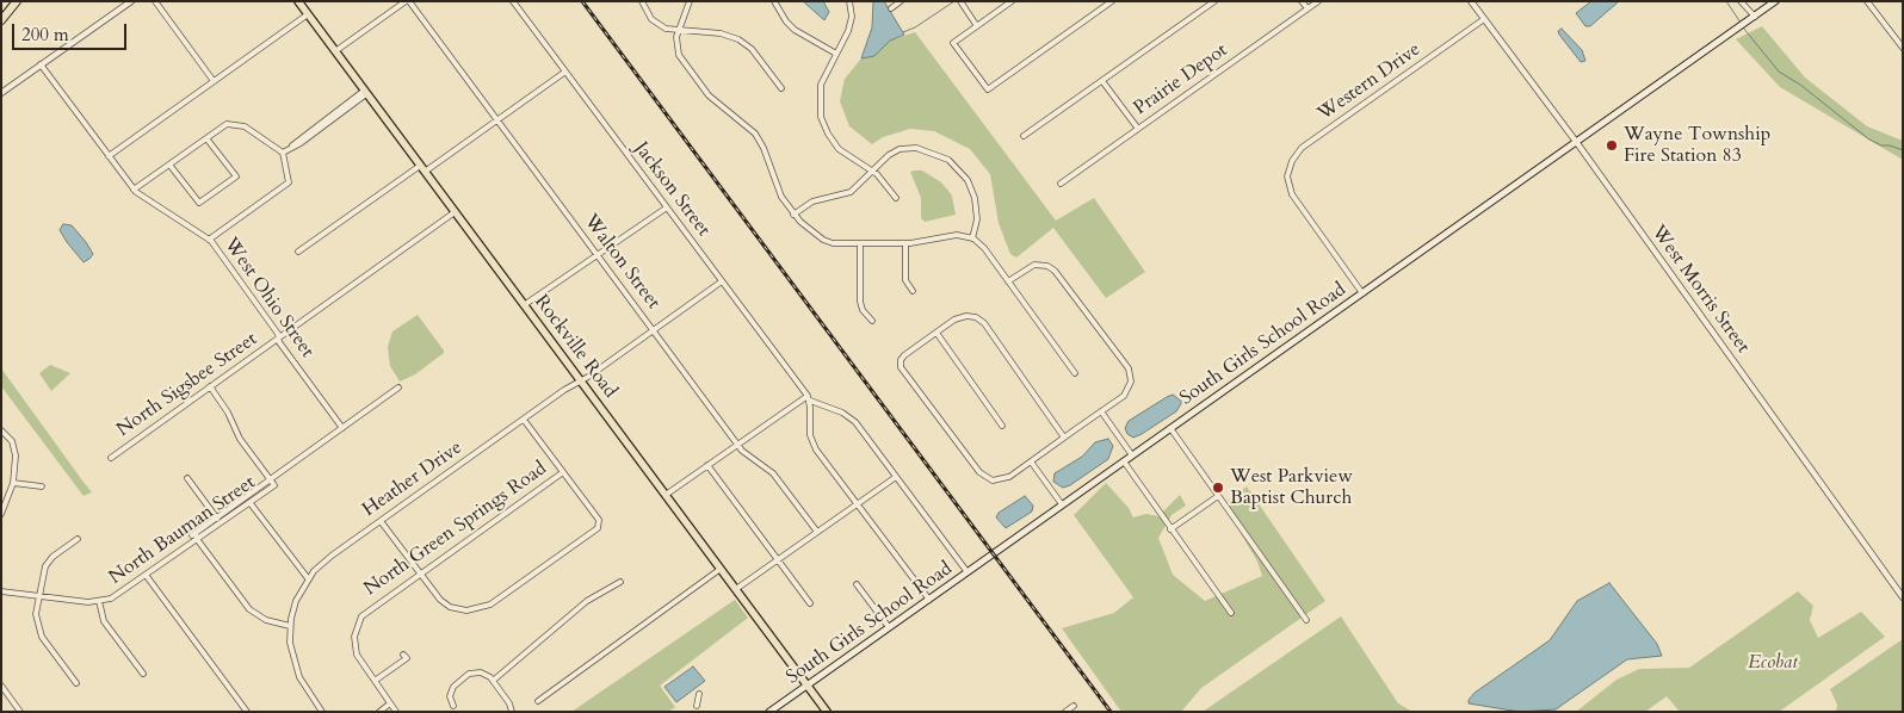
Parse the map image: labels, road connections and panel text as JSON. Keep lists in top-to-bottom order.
{
  "streets": {
    "main road": ["South Girls School Road", "Rockville Road"],
    "street": [
      "Prairie Depot",
      "Western Drive",
      "Jackson Street",
      "Walton Street",
      "West Morris Street",
      "West Ohio Street",
      "North Sigsbee Street",
      "Heather Drive",
      "North Green Springs Road",
      "North Bauman Street"
    ]
  },
  "crossings": [
    ["Western Drive", "West Morris Street"],
    ["Western Drive", "South Girls School Road"],
    ["Jackson Street", "Heather Drive"],
    ["Walton Street", "Heather Drive"],
    ["West Morris Street", "South Girls School Road"],
    ["West Ohio Street", "North Sigsbee Street"],
    ["West Ohio Street", "North Bauman Street"],
    ["South Girls School Road", "Rockville Road"],
    ["Rockville Road", "North Sigsbee Street"],
    ["Rockville Road", "Heather Drive"]
  ],
  "parks": ["Ecobat"],
  "places": ["Wayne Township Fire Station 83", "West Parkview Baptist Church"],
  "scale_bar": "200 m"
}
